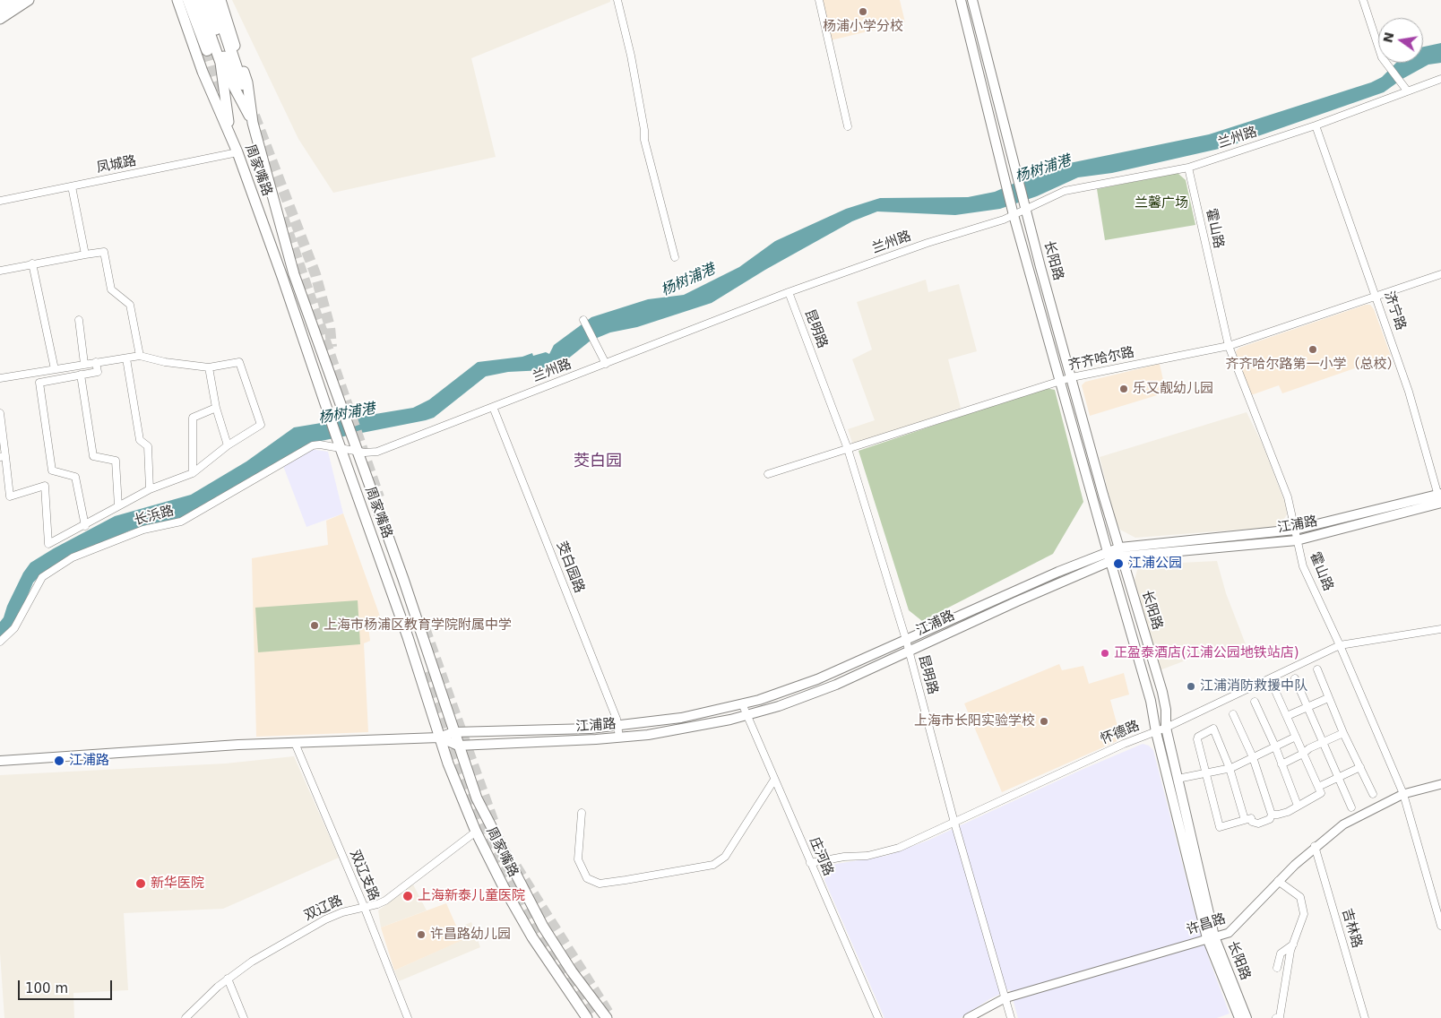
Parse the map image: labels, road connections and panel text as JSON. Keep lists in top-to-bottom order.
{
  "streets": {
    "main road": ["周家嘴路", "长阳路", "江浦路"],
    "street": [
      "兰州路",
      "凤城路",
      "霍山路",
      "济宁路",
      "昆明路",
      "齐齐哈尔路",
      "长浜路",
      "茭白园路",
      "怀德路",
      "庄河路",
      "双辽支路",
      "双辽路",
      "许昌路",
      "吉林路"
    ]
  },
  "crossings": [
    ["兰州路", "周家嘴路"],
    ["兰州路", "霍山路"],
    ["兰州路", "长阳路"],
    ["兰州路", "济宁路"],
    ["兰州路", "昆明路"],
    ["兰州路", "长浜路"],
    ["兰州路", "茭白园路"],
    ["凤城路", "周家嘴路"],
    ["周家嘴路", "长浜路"],
    ["周家嘴路", "江浦路"],
    ["周家嘴路", "双辽路"],
    ["霍山路", "齐齐哈尔路"],
    ["霍山路", "江浦路"],
    ["霍山路", "怀德路"],
    ["霍山路", "许昌路"],
    ["长阳路", "齐齐哈尔路"],
    ["长阳路", "江浦路"],
    ["长阳路", "怀德路"],
    ["长阳路", "许昌路"],
    ["济宁路", "齐齐哈尔路"],
    ["济宁路", "江浦路"],
    ["昆明路", "齐齐哈尔路"],
    ["昆明路", "江浦路"],
    ["昆明路", "怀德路"],
    ["昆明路", "许昌路"],
    ["江浦路", "茭白园路"],
    ["江浦路", "庄河路"],
    ["江浦路", "双辽支路"],
    ["怀德路", "庄河路"],
    ["双辽支路", "双辽路"],
    ["许昌路", "吉林路"]
  ],
  "districts": ["茭白园"],
  "water": ["杨树浦港"],
  "parks": ["兰馨广场"],
  "places": [
    "杨浦小学分校",
    "齐齐哈尔路第一小学（总校）",
    "乐又靓幼儿园",
    "江浦公园",
    "上海市杨浦区教育学院附属中学",
    "正盈泰酒店(江浦公园地铁站店)",
    "江浦消防救援中队",
    "上海市长阳实验学校",
    "江浦路",
    "新华医院",
    "上海新泰儿童医院",
    "许昌路幼儿园"
  ],
  "scale_bar": "100 m",
  "north": "left"
}
